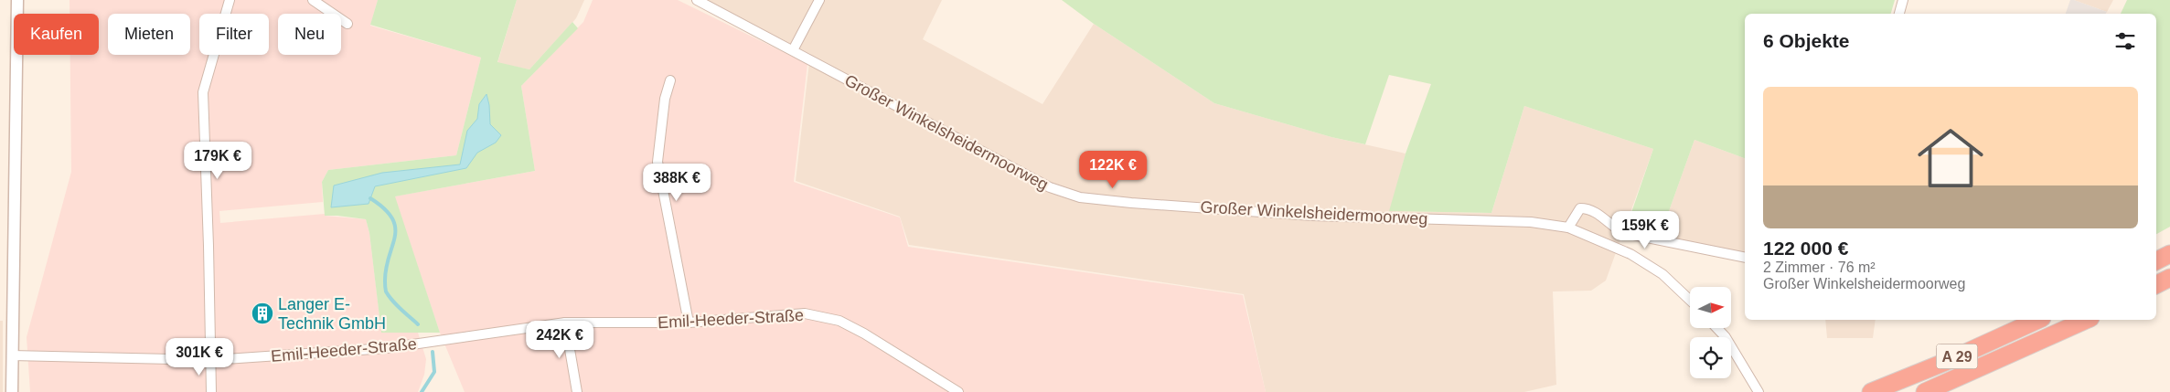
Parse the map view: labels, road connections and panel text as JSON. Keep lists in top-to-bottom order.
{
  "streets": {
    "highway": ["A 29"],
    "street": ["Großer Winkelsheidermoorweg", "Emil-Heeder-Straße"]
  },
  "places": {
    "building": ["Langer E- Technik GmbH"]
  },
  "north": "right",
  "page": {
    "chip": [
      "Kaufen",
      "Mieten",
      "Filter",
      "Neu"
    ],
    "heading": "6 Objekte",
    "list": [
      {
        "name": "122 000 €",
        "note": "2 Zimmer · 76 m² · Großer Winkelsheidermoorweg"
      }
    ],
    "price": [
      "179K €",
      "122K €",
      "388K €",
      "159K €",
      "242K €",
      "301K €"
    ]
  }
}
